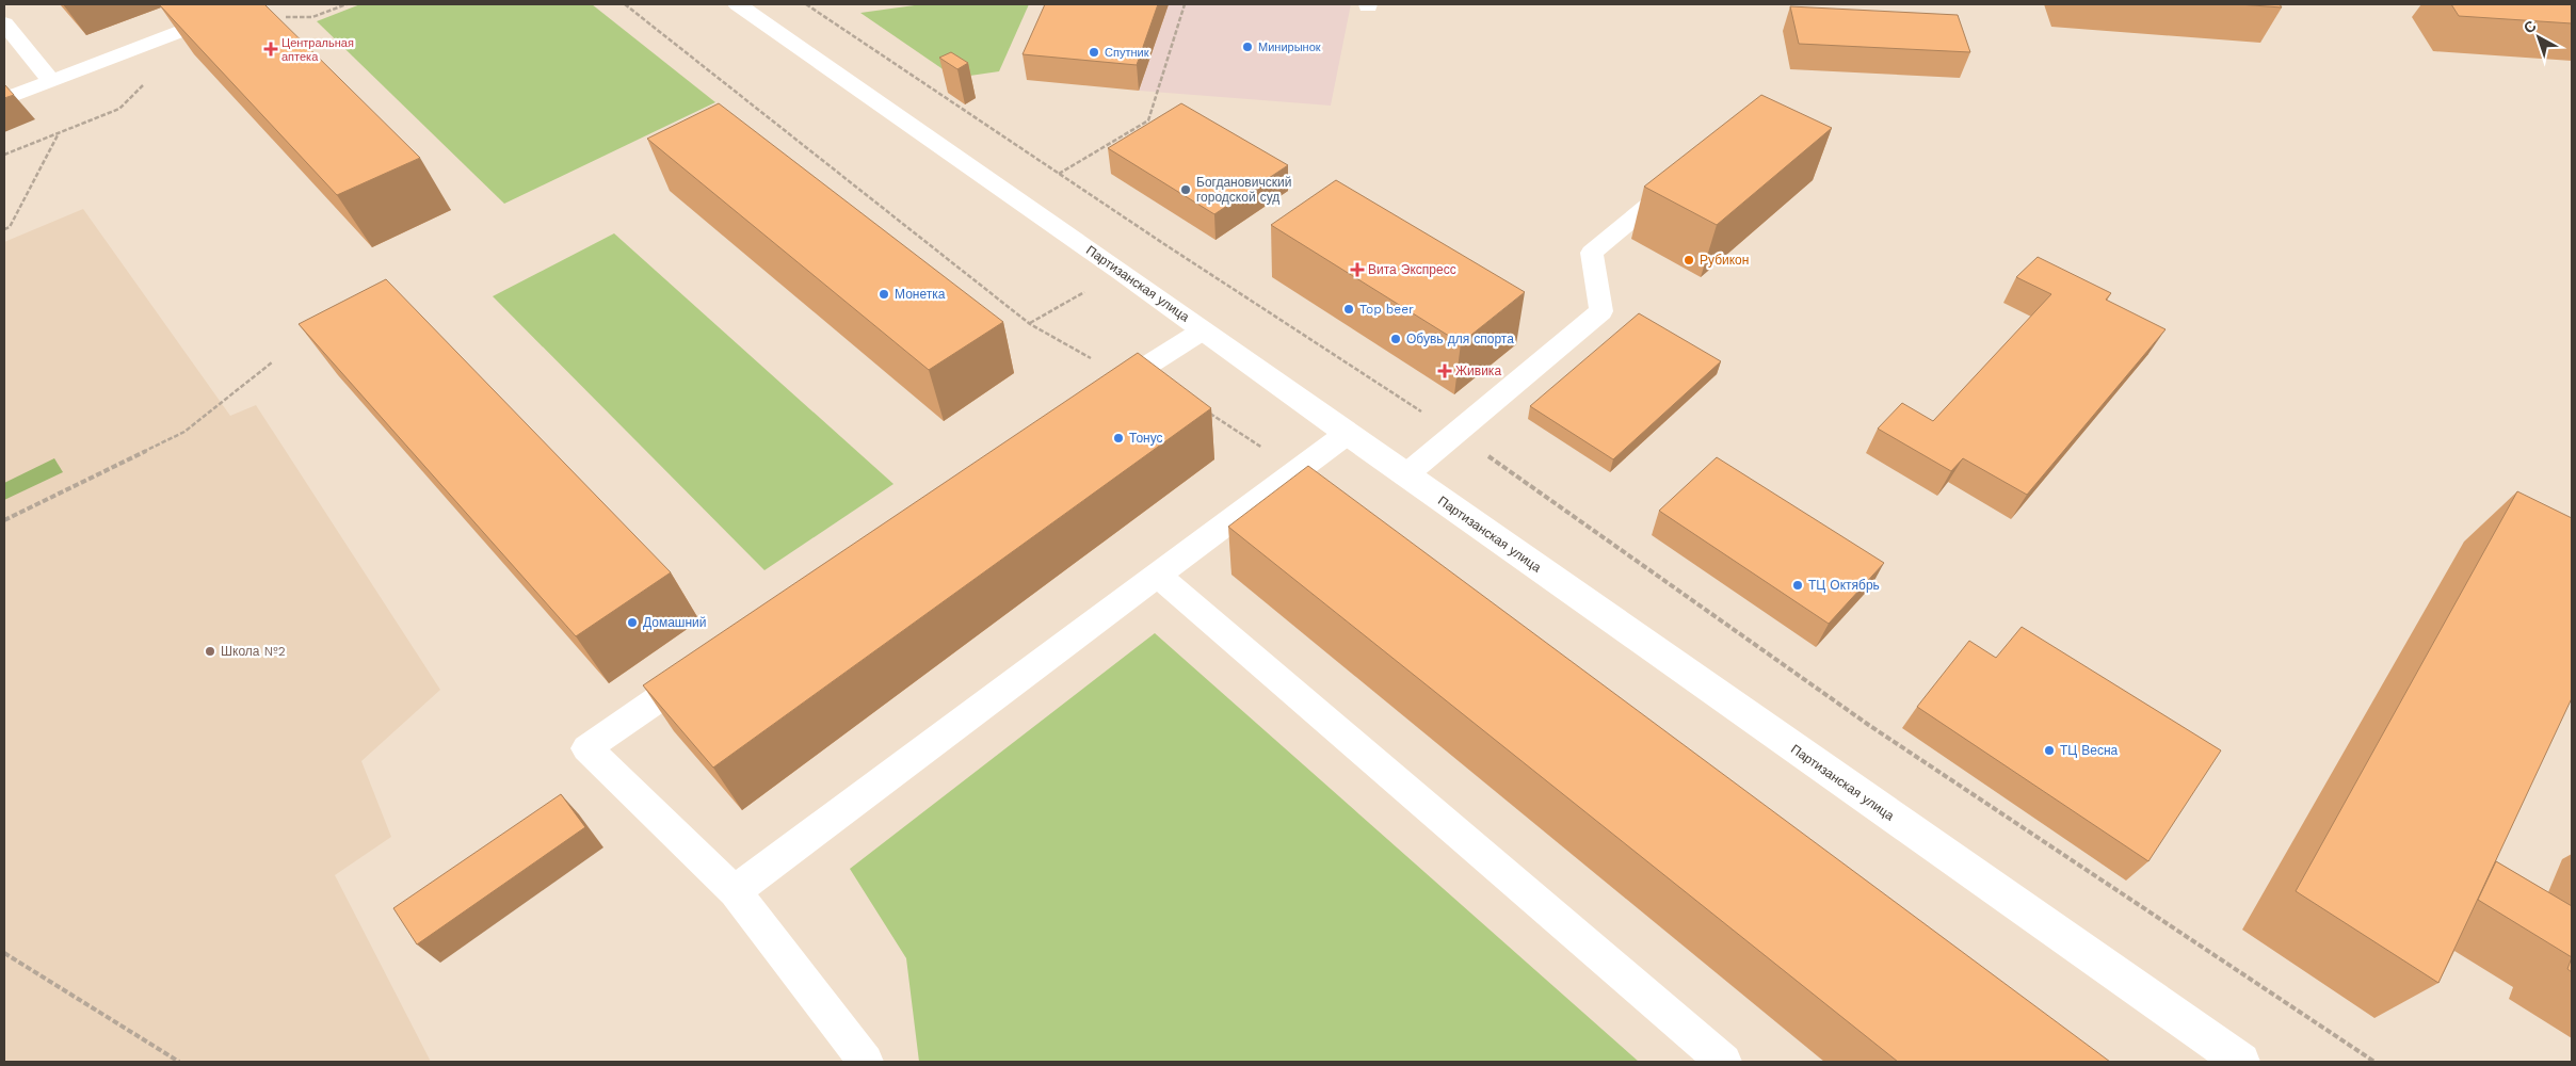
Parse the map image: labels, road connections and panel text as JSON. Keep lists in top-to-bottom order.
{
  "streets": {
    "street": ["Партизанская улица"]
  },
  "places": {
    "other": [
      "Минирынок",
      "Спутник",
      "Богдановичский городской суд",
      "Рубикон",
      "Монетка",
      "Top beer",
      "Обувь для спорта",
      "Тонус",
      "ТЦ Октябрь",
      "Домашний",
      "Школа №2",
      "ТЦ Весна"
    ],
    "health": ["Центральная аптека", "Вита Экспресс", "Живика"]
  },
  "north": "top left"
}
